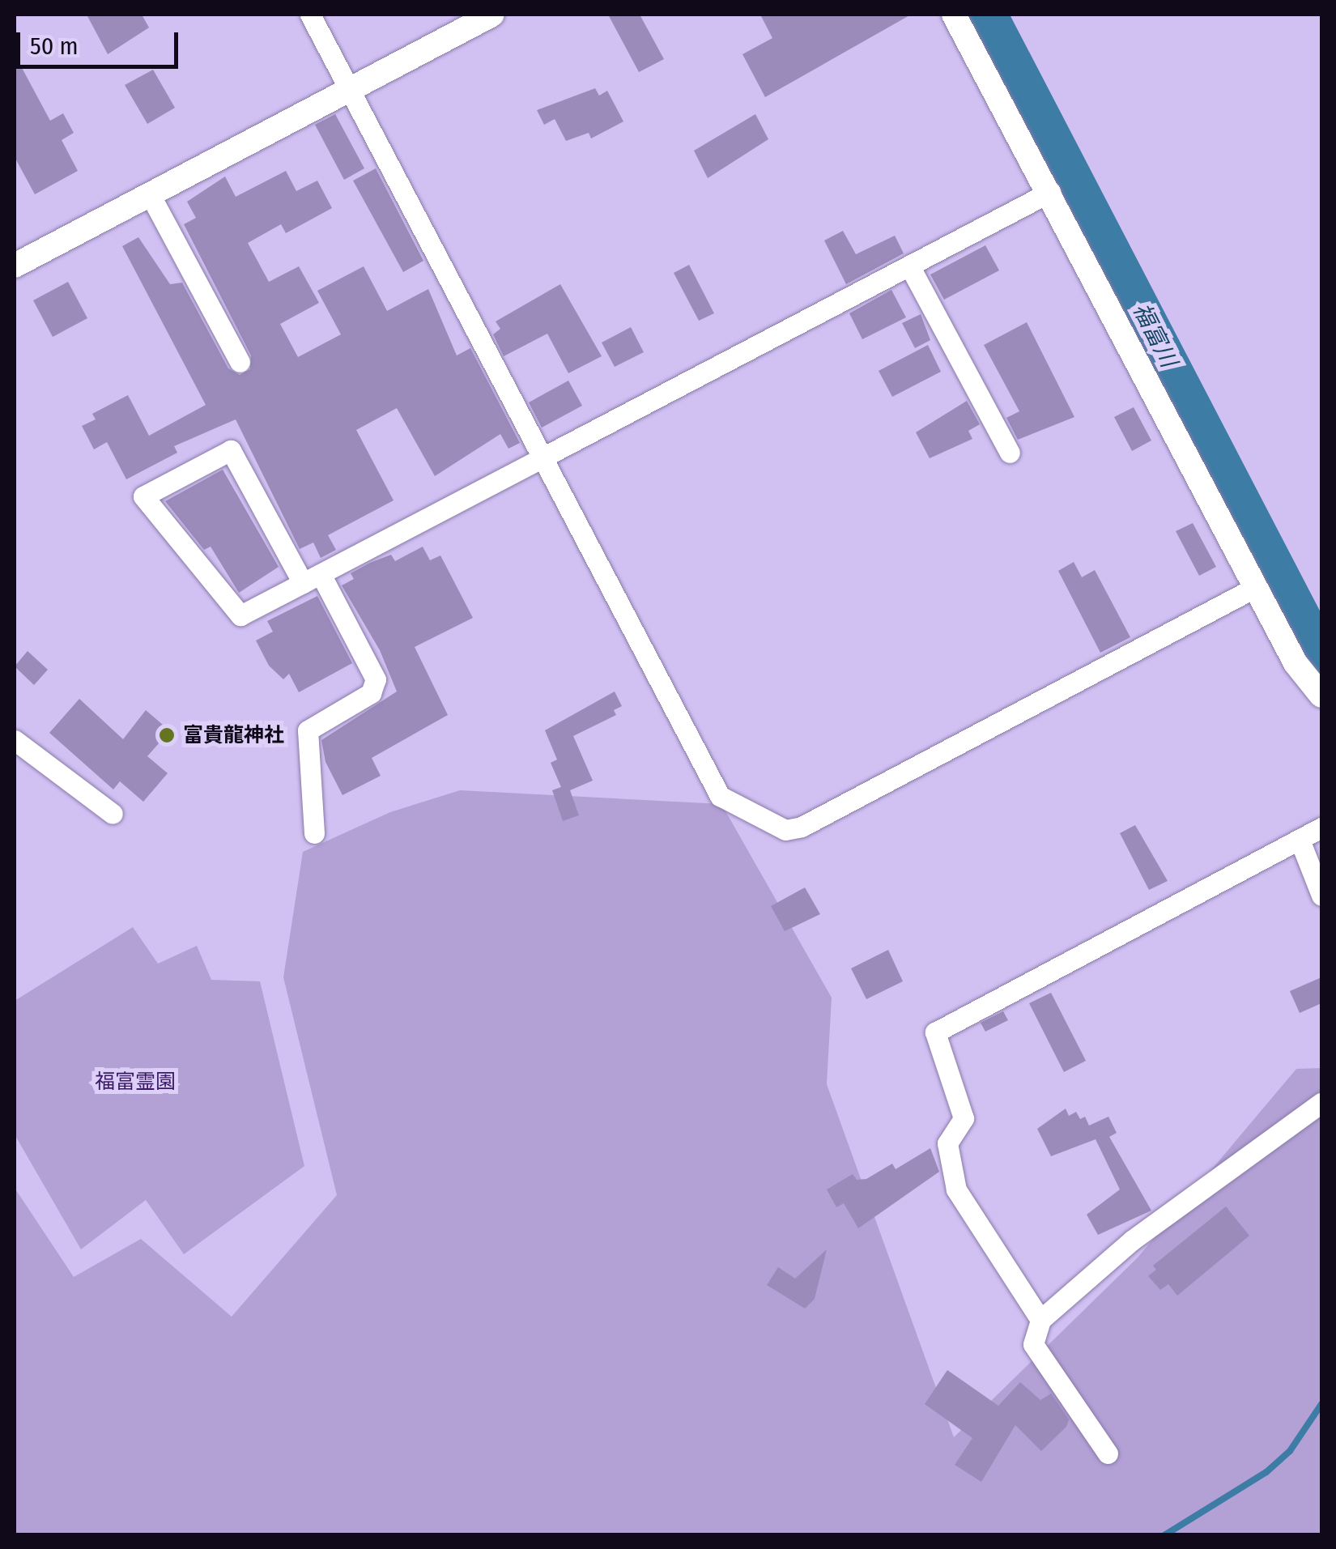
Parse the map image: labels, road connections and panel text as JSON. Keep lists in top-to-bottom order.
{
  "water": ["福富川"],
  "parks": ["福富霊園"],
  "places": ["富貴龍神社"],
  "scale_bar": "50 m"
}
